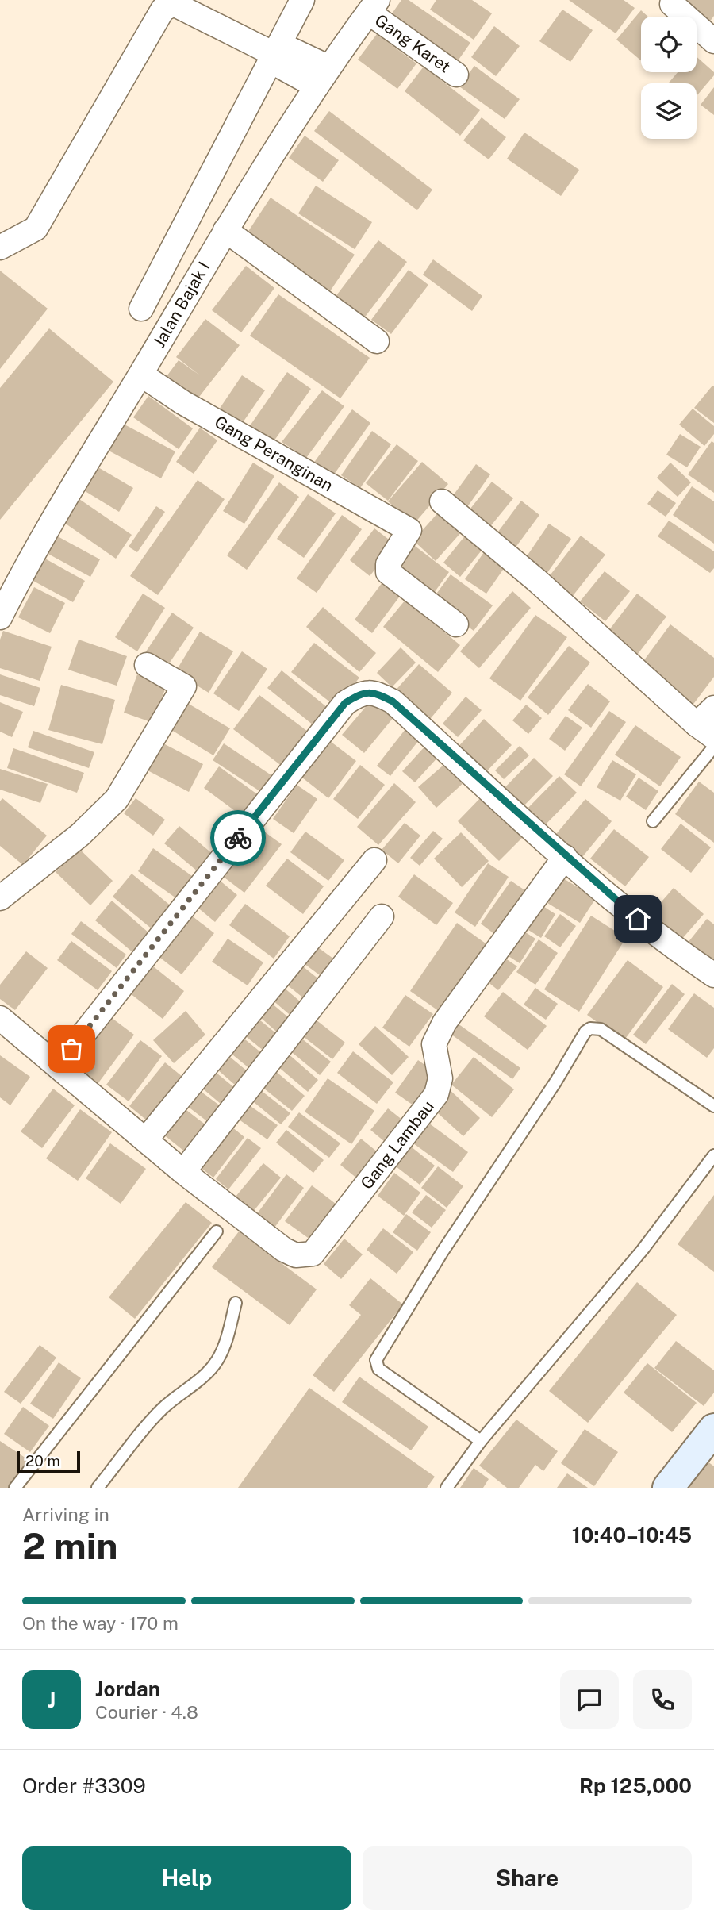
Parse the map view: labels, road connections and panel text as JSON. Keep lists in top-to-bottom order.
{
  "streets": {
    "street": [
      "Gang Karet",
      "Jalan Bajak I",
      "Gang Peranginan",
      "Gang Lambau"
    ]
  },
  "crossings": [
    ["Gang Karet", "Jalan Bajak I"],
    ["Jalan Bajak I", "Gang Peranginan"]
  ],
  "scale_bar": "20 m",
  "page": {
    "scale": "20 m",
    "heading": ["2 min", "Arriving in", "10:40–10:45"],
    "panel": [
      "Jordan",
      "Courier · 4.8",
      "Order #3309",
      "Rp 125,000"
    ],
    "bar": "On the way · 170 m",
    "round": "J",
    "buttons": ["Help", "Share"]
  }
}
